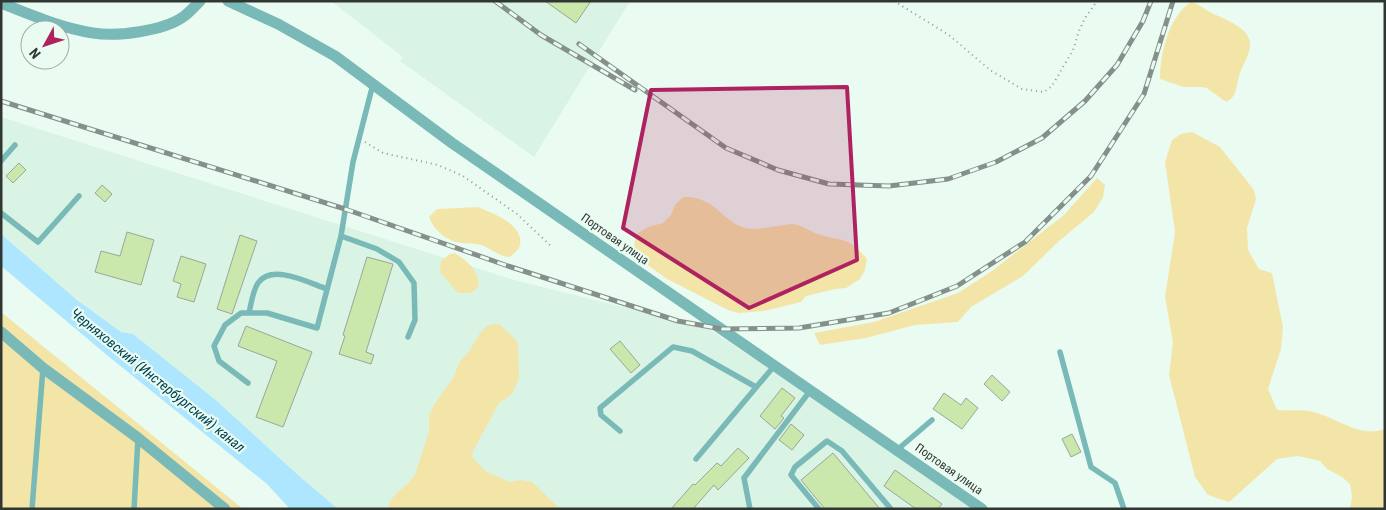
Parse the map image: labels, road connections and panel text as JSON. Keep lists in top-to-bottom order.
{
  "streets": {
    "street": ["Портовая улица"]
  },
  "water": ["Черняховский (Инстербургский) канал"],
  "north": "bottom left"
}
